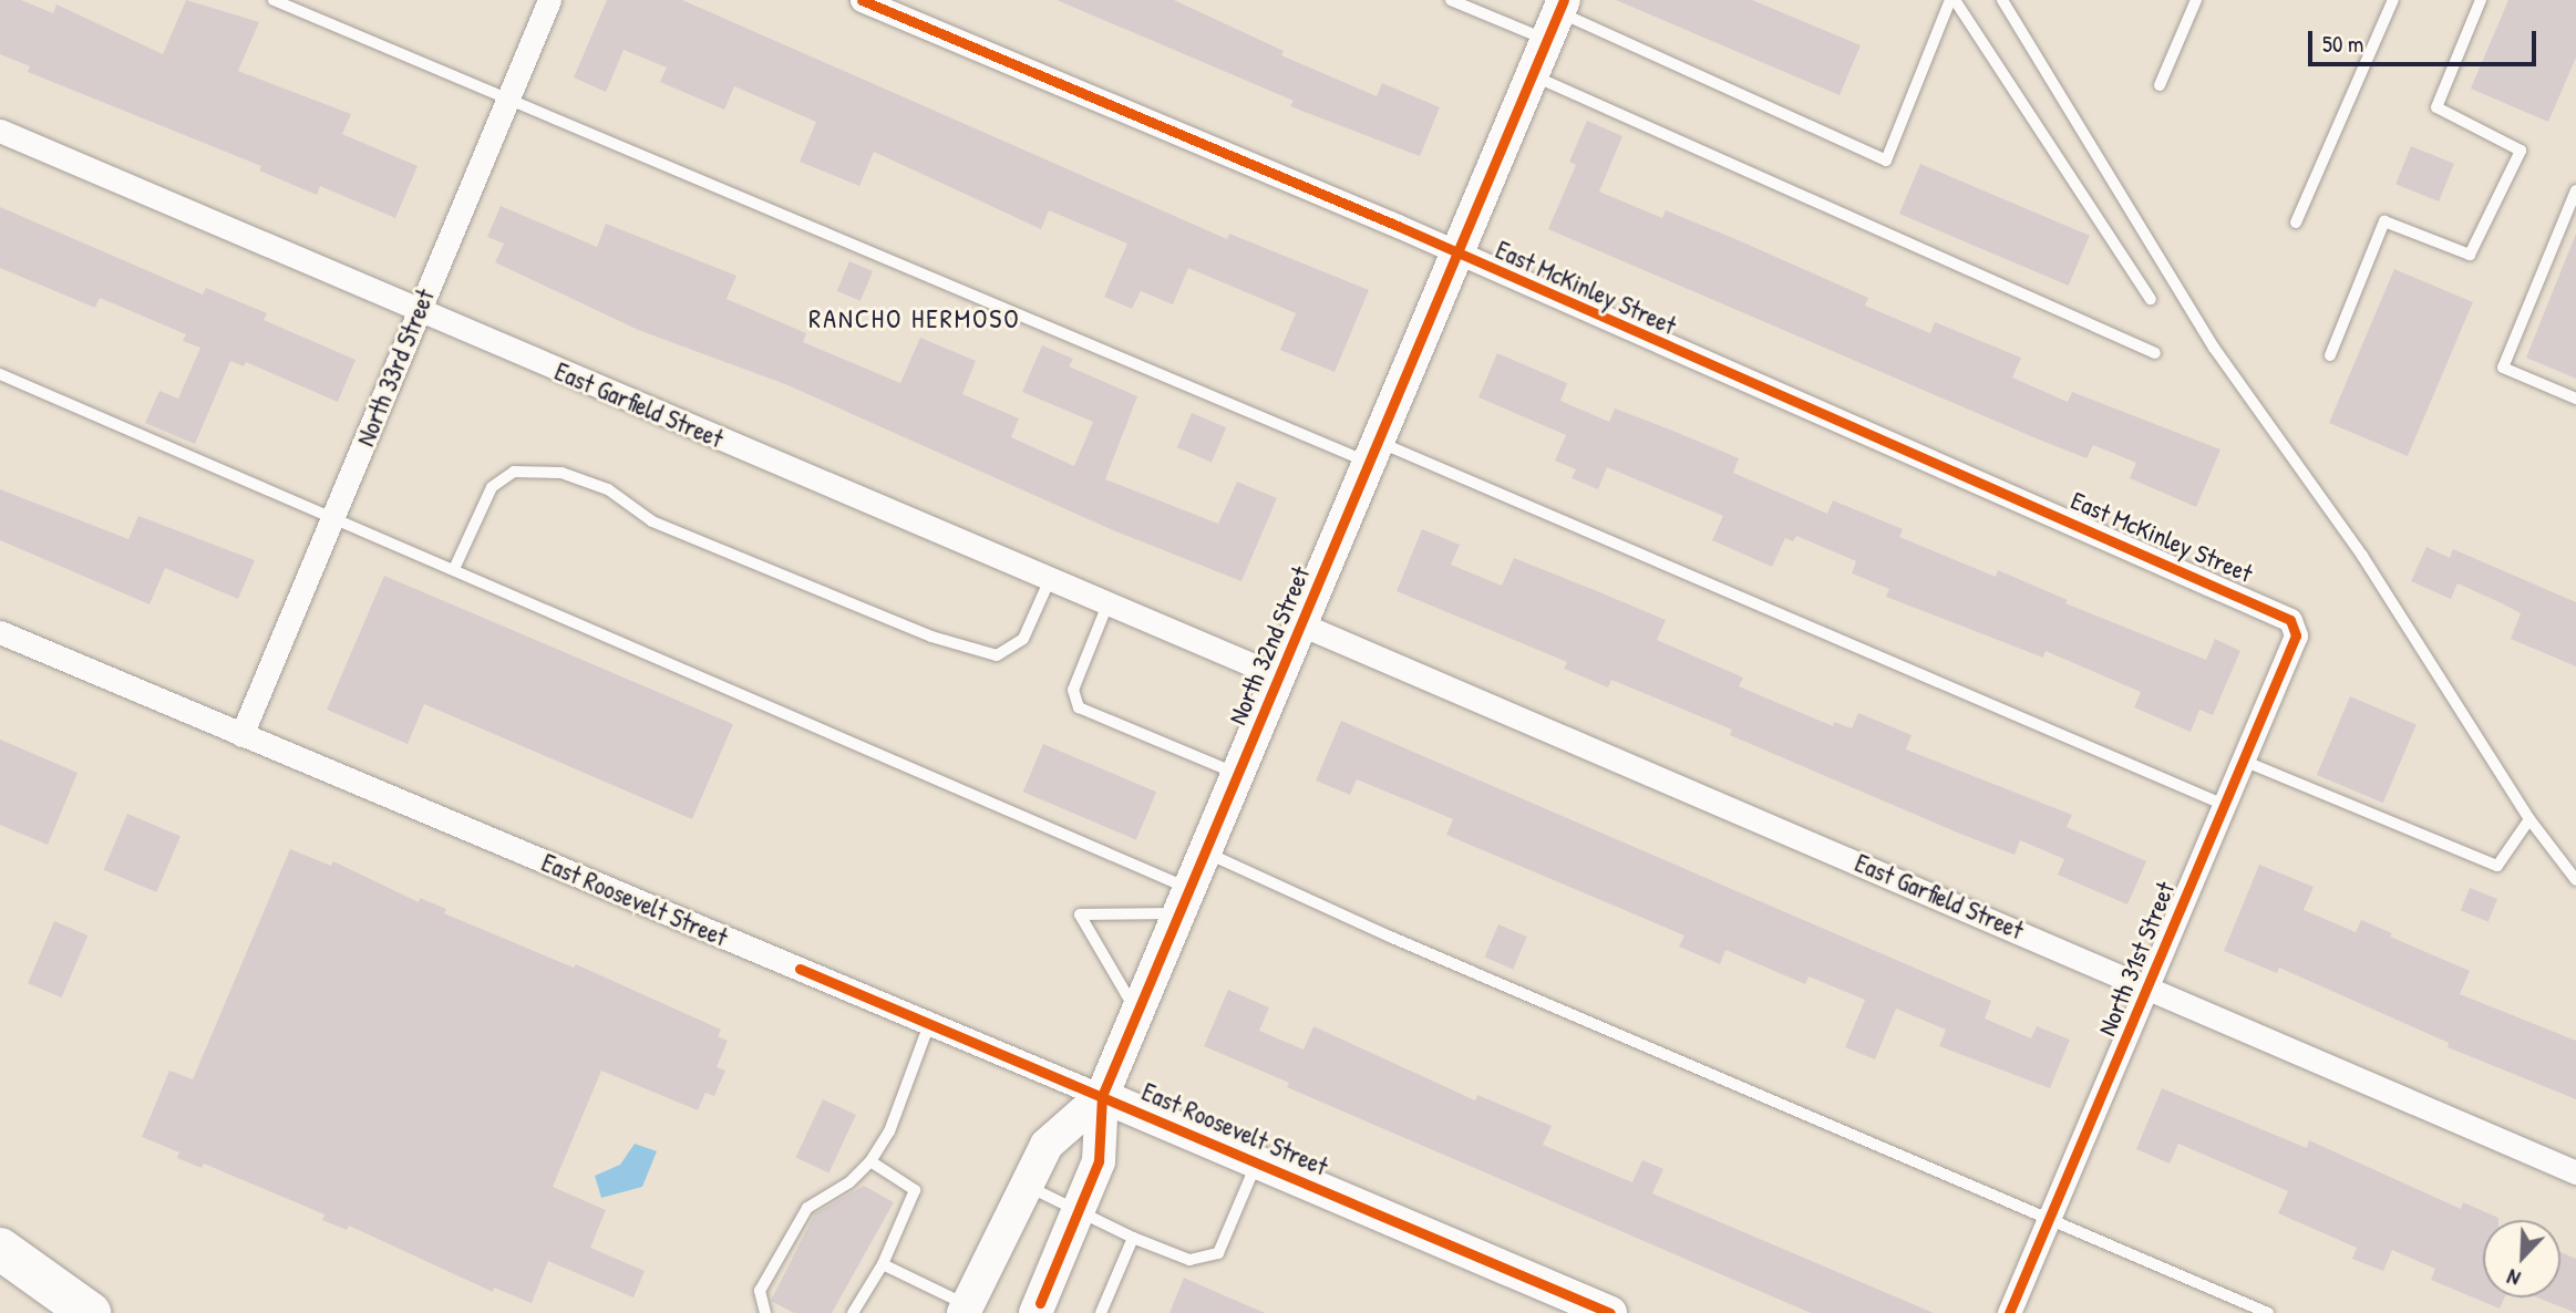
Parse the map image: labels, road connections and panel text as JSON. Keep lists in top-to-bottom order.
{
  "streets": {
    "main road": ["North 32nd Street", "East Roosevelt Street"],
    "street": [
      "East McKinley Street",
      "North 33rd Street",
      "East Garfield Street",
      "North 31st Street"
    ]
  },
  "crossings": [
    ["East McKinley Street", "North 32nd Street"],
    ["East McKinley Street", "North 31st Street"],
    ["North 33rd Street", "East Garfield Street"],
    ["North 33rd Street", "East Roosevelt Street"],
    ["East Garfield Street", "North 32nd Street"],
    ["East Garfield Street", "North 31st Street"],
    ["North 32nd Street", "East Roosevelt Street"]
  ],
  "districts": ["RANCHO HERMOSO"],
  "scale_bar": "50 m",
  "north": "bottom left"
}
